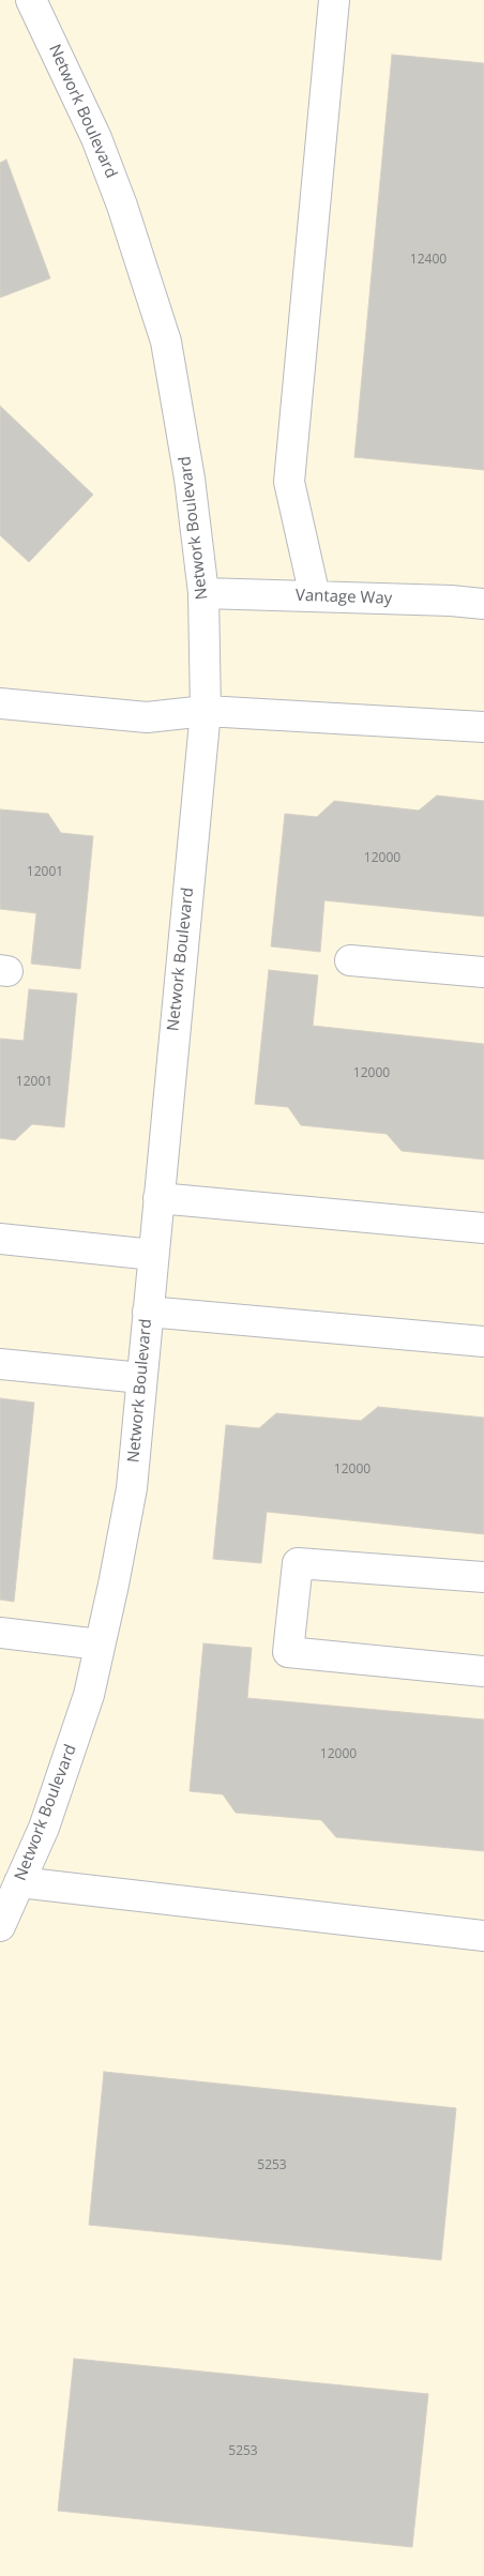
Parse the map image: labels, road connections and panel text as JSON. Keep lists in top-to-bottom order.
{
  "streets": {
    "street": ["Network Boulevard", "Vantage Way"]
  },
  "crossings": [
    ["Network Boulevard", "Vantage Way"]
  ],
  "house_numbers": [
    "12400",
    "12000",
    "12001",
    "12000",
    "12001",
    "12000",
    "12000",
    "5253",
    "5253"
  ]
}
